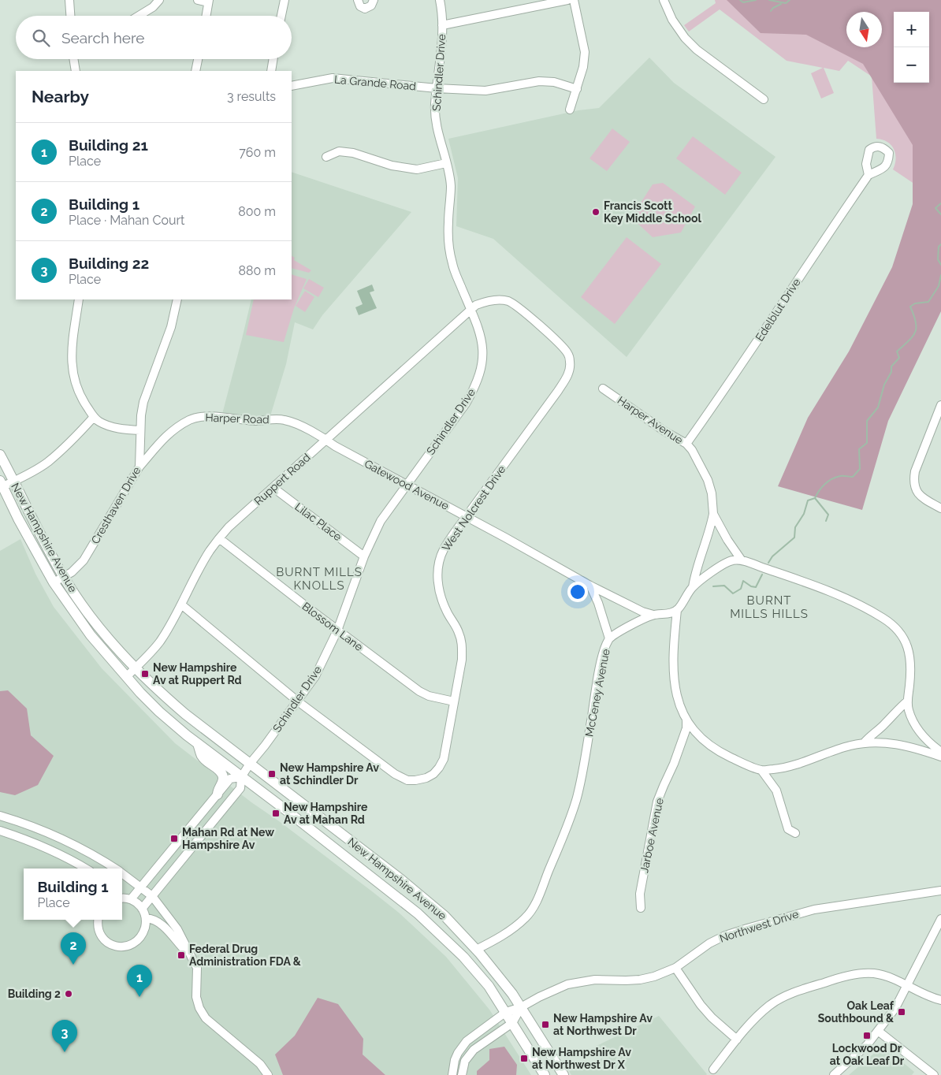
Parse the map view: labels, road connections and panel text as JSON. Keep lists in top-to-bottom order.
{
  "streets": {
    "main road": ["New Hampshire Avenue"],
    "street": [
      "Schindler Drive",
      "La Grande Road",
      "Edelblut Drive",
      "Harper Road",
      "Harper Avenue",
      "Ruppert Road",
      "Gatewood Avenue",
      "Cresthaven Drive",
      "West Nolcrest Drive",
      "Lilac Place",
      "Blossom Lane",
      "McCeney Avenue",
      "Jarboe Avenue",
      "Northwest Drive"
    ]
  },
  "crossings": [
    ["Schindler Drive", "La Grande Road"],
    ["Schindler Drive", "Ruppert Road"],
    ["Schindler Drive", "Gatewood Avenue"],
    ["Schindler Drive", "West Nolcrest Drive"],
    ["Schindler Drive", "Lilac Place"],
    ["Schindler Drive", "New Hampshire Avenue"],
    ["Schindler Drive", "Blossom Lane"],
    ["Edelblut Drive", "Harper Avenue"],
    ["Harper Road", "Ruppert Road"],
    ["Harper Road", "Gatewood Avenue"],
    ["Harper Road", "Cresthaven Drive"],
    ["Ruppert Road", "Gatewood Avenue"],
    ["Ruppert Road", "West Nolcrest Drive"],
    ["Ruppert Road", "Lilac Place"],
    ["Ruppert Road", "New Hampshire Avenue"],
    ["Ruppert Road", "Blossom Lane"],
    ["Gatewood Avenue", "West Nolcrest Drive"],
    ["Gatewood Avenue", "McCeney Avenue"],
    ["Cresthaven Drive", "New Hampshire Avenue"],
    ["West Nolcrest Drive", "Blossom Lane"],
    ["New Hampshire Avenue", "McCeney Avenue"],
    ["New Hampshire Avenue", "Northwest Drive"]
  ],
  "districts": ["BURNT MILLS KNOLLS", "BURNT MILLS HILLS"],
  "places": {
    "other": ["Francis Scott Key Middle School", "Building 2"],
    "transit": [
      "New Hampshire Av at Ruppert Rd",
      "New Hampshire Av at Schindler Dr",
      "New Hampshire Av at Mahan Rd",
      "Mahan Rd at New Hampshire Av",
      "Federal Drug Administration FDA &",
      "Oak Leaf Southbound &",
      "New Hampshire Av at Northwest Dr",
      "Lockwood Dr at Oak Leaf Dr",
      "New Hampshire Av at Northwest Dr X"
    ]
  },
  "north": "bottom",
  "page": {
    "map_buttons": ["+", "−"],
    "search": "Search here",
    "heading": ["Nearby", "3 results"],
    "list": [
      {
        "mark": "1",
        "name": "Building 21",
        "note": "Place",
        "value": "760 m"
      },
      {
        "mark": "2",
        "name": "Building 1",
        "note": "Place · Mahan Court",
        "value": "800 m"
      },
      {
        "mark": "3",
        "name": "Building 22",
        "note": "Place",
        "value": "880 m"
      }
    ],
    "popup": ["Building 1", "Place"],
    "pins": ["2", "1", "3"]
  }
}
